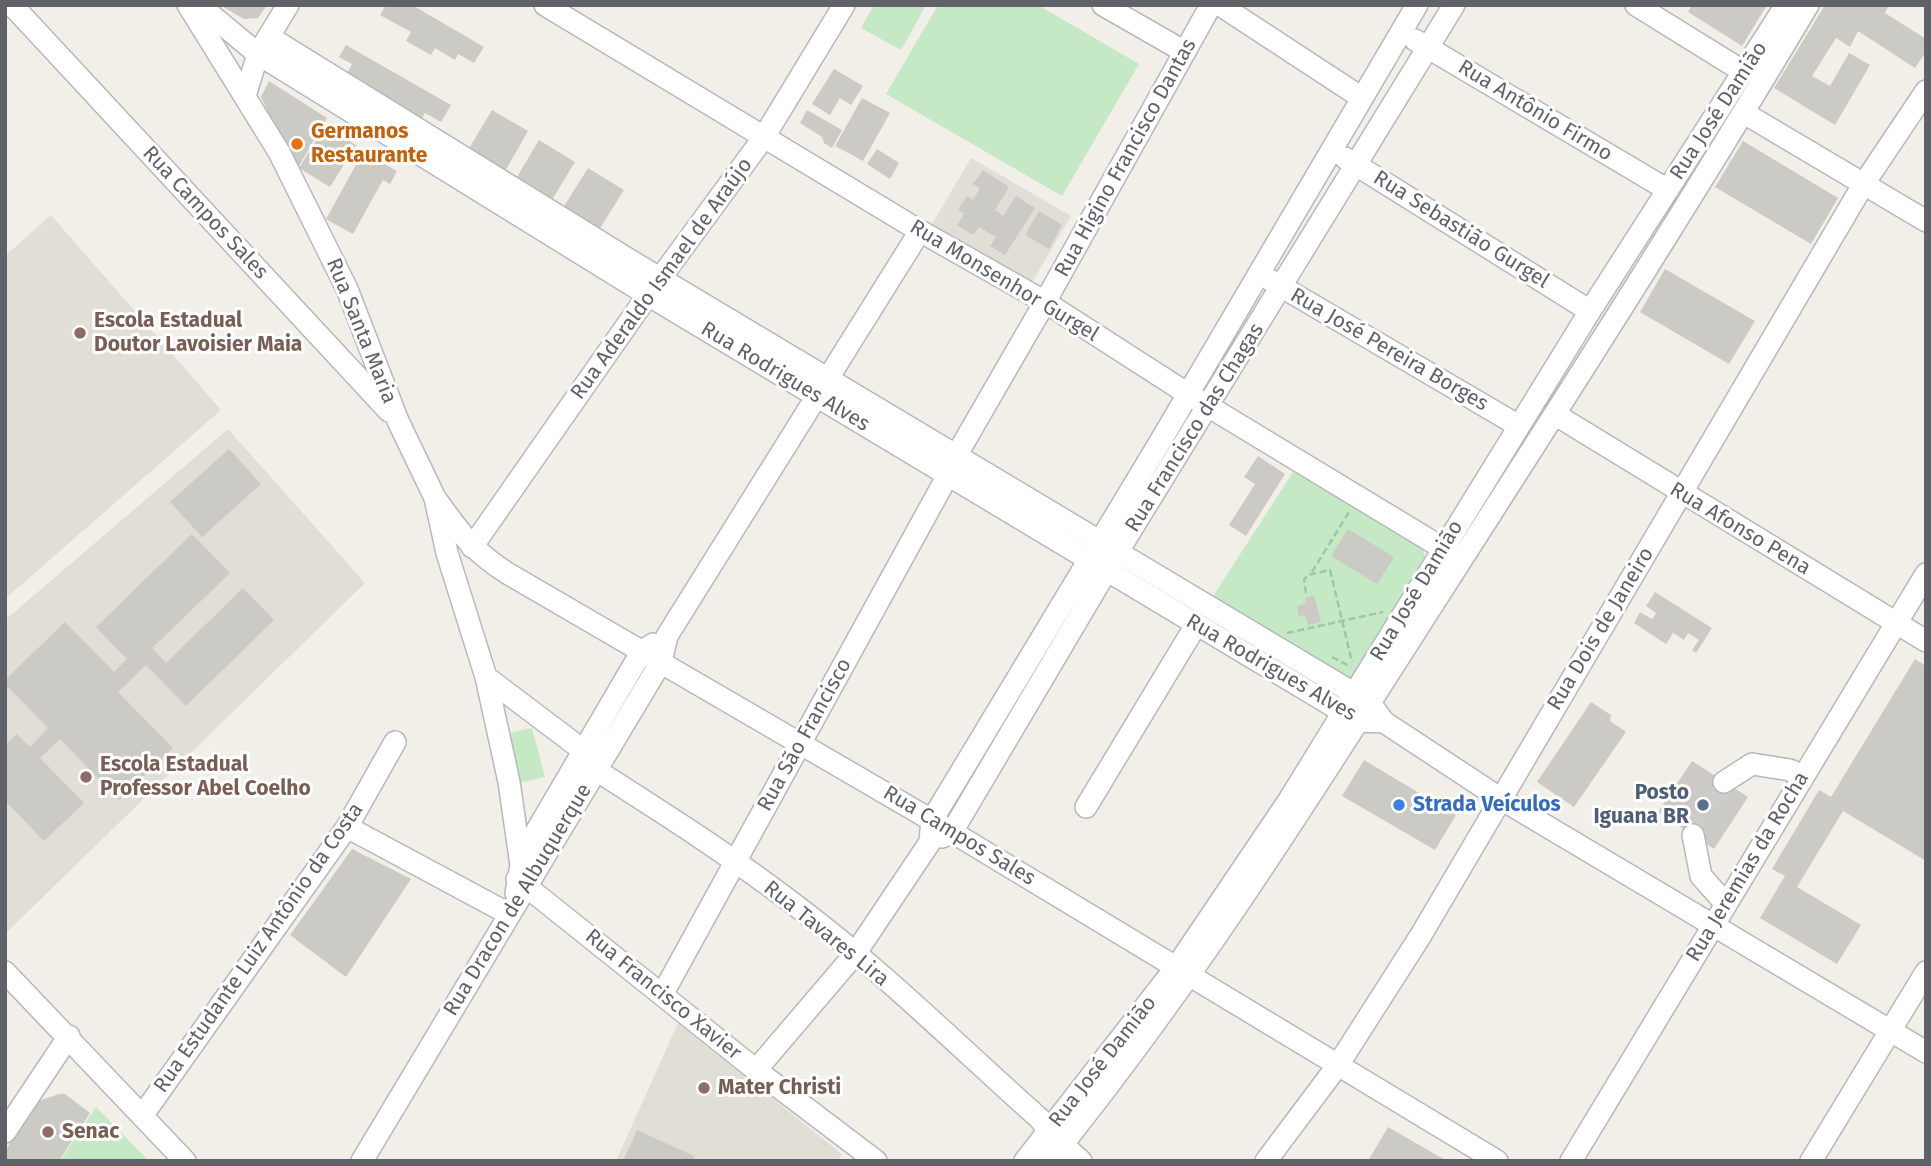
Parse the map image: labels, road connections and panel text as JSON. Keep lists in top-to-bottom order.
{
  "streets": {
    "street": [
      "Rua Antônio Firmo",
      "Rua José Damião",
      "Rua Higino Francisco Dantas",
      "Rua Campos Sales",
      "Rua Sebastião Gurgel",
      "Rua Aderaldo Ismael de Araújo",
      "Rua Monsenhor Gurgel",
      "Rua Santa Maria",
      "Rua José Pereira Borges",
      "Rua Rodrigues Alves",
      "Rua Francisco das Chagas",
      "Rua Afonso Pena",
      "Rua Dois de Janeiro",
      "Rua São Francisco",
      "Rua Jeremias da Rocha",
      "Rua Dracon de Albuquerque",
      "Rua Tavares Lira",
      "Rua Estudante Luiz Antônio da Costa",
      "Rua Francisco Xavier"
    ]
  },
  "crossings": [
    ["Rua Antônio Firmo", "Rua José Damião"],
    ["Rua Antônio Firmo", "Rua Francisco das Chagas"],
    ["Rua José Damião", "Rua Campos Sales"],
    ["Rua José Damião", "Rua Sebastião Gurgel"],
    ["Rua José Damião", "Rua Monsenhor Gurgel"],
    ["Rua José Damião", "Rua José Pereira Borges"],
    ["Rua José Damião", "Rua Rodrigues Alves"],
    ["Rua José Damião", "Rua Afonso Pena"],
    ["Rua José Damião", "Rua Tavares Lira"],
    ["Rua Higino Francisco Dantas", "Rua Monsenhor Gurgel"],
    ["Rua Higino Francisco Dantas", "Rua Rodrigues Alves"],
    ["Rua Higino Francisco Dantas", "Rua São Francisco"],
    ["Rua Campos Sales", "Rua Aderaldo Ismael de Araújo"],
    ["Rua Campos Sales", "Rua Santa Maria"],
    ["Rua Campos Sales", "Rua Francisco das Chagas"],
    ["Rua Campos Sales", "Rua Dois de Janeiro"],
    ["Rua Campos Sales", "Rua São Francisco"],
    ["Rua Campos Sales", "Rua Dracon de Albuquerque"],
    ["Rua Sebastião Gurgel", "Rua Francisco das Chagas"],
    ["Rua Aderaldo Ismael de Araújo", "Rua Monsenhor Gurgel"],
    ["Rua Aderaldo Ismael de Araújo", "Rua Rodrigues Alves"],
    ["Rua Monsenhor Gurgel", "Rua Francisco das Chagas"],
    ["Rua Monsenhor Gurgel", "Rua Dracon de Albuquerque"],
    ["Rua Santa Maria", "Rua Dracon de Albuquerque"],
    ["Rua Santa Maria", "Rua Francisco Xavier"],
    ["Rua José Pereira Borges", "Rua Francisco das Chagas"],
    ["Rua Rodrigues Alves", "Rua Francisco das Chagas"],
    ["Rua Rodrigues Alves", "Rua Dois de Janeiro"],
    ["Rua Rodrigues Alves", "Rua São Francisco"],
    ["Rua Rodrigues Alves", "Rua Jeremias da Rocha"],
    ["Rua Rodrigues Alves", "Rua Dracon de Albuquerque"],
    ["Rua Francisco das Chagas", "Rua Tavares Lira"],
    ["Rua Francisco das Chagas", "Rua Francisco Xavier"],
    ["Rua Afonso Pena", "Rua Dois de Janeiro"],
    ["Rua Afonso Pena", "Rua Jeremias da Rocha"],
    ["Rua São Francisco", "Rua Tavares Lira"],
    ["Rua São Francisco", "Rua Francisco Xavier"],
    ["Rua Dracon de Albuquerque", "Rua Tavares Lira"],
    ["Rua Dracon de Albuquerque", "Rua Francisco Xavier"]
  ],
  "places": [
    "Germanos Restaurante",
    "Escola Estadual Doutor Lavoisier Maia",
    "Escola Estadual Professor Abel Coelho",
    "Strada Veículos",
    "Posto Iguana BR",
    "Mater Christi",
    "Senac"
  ]
}
